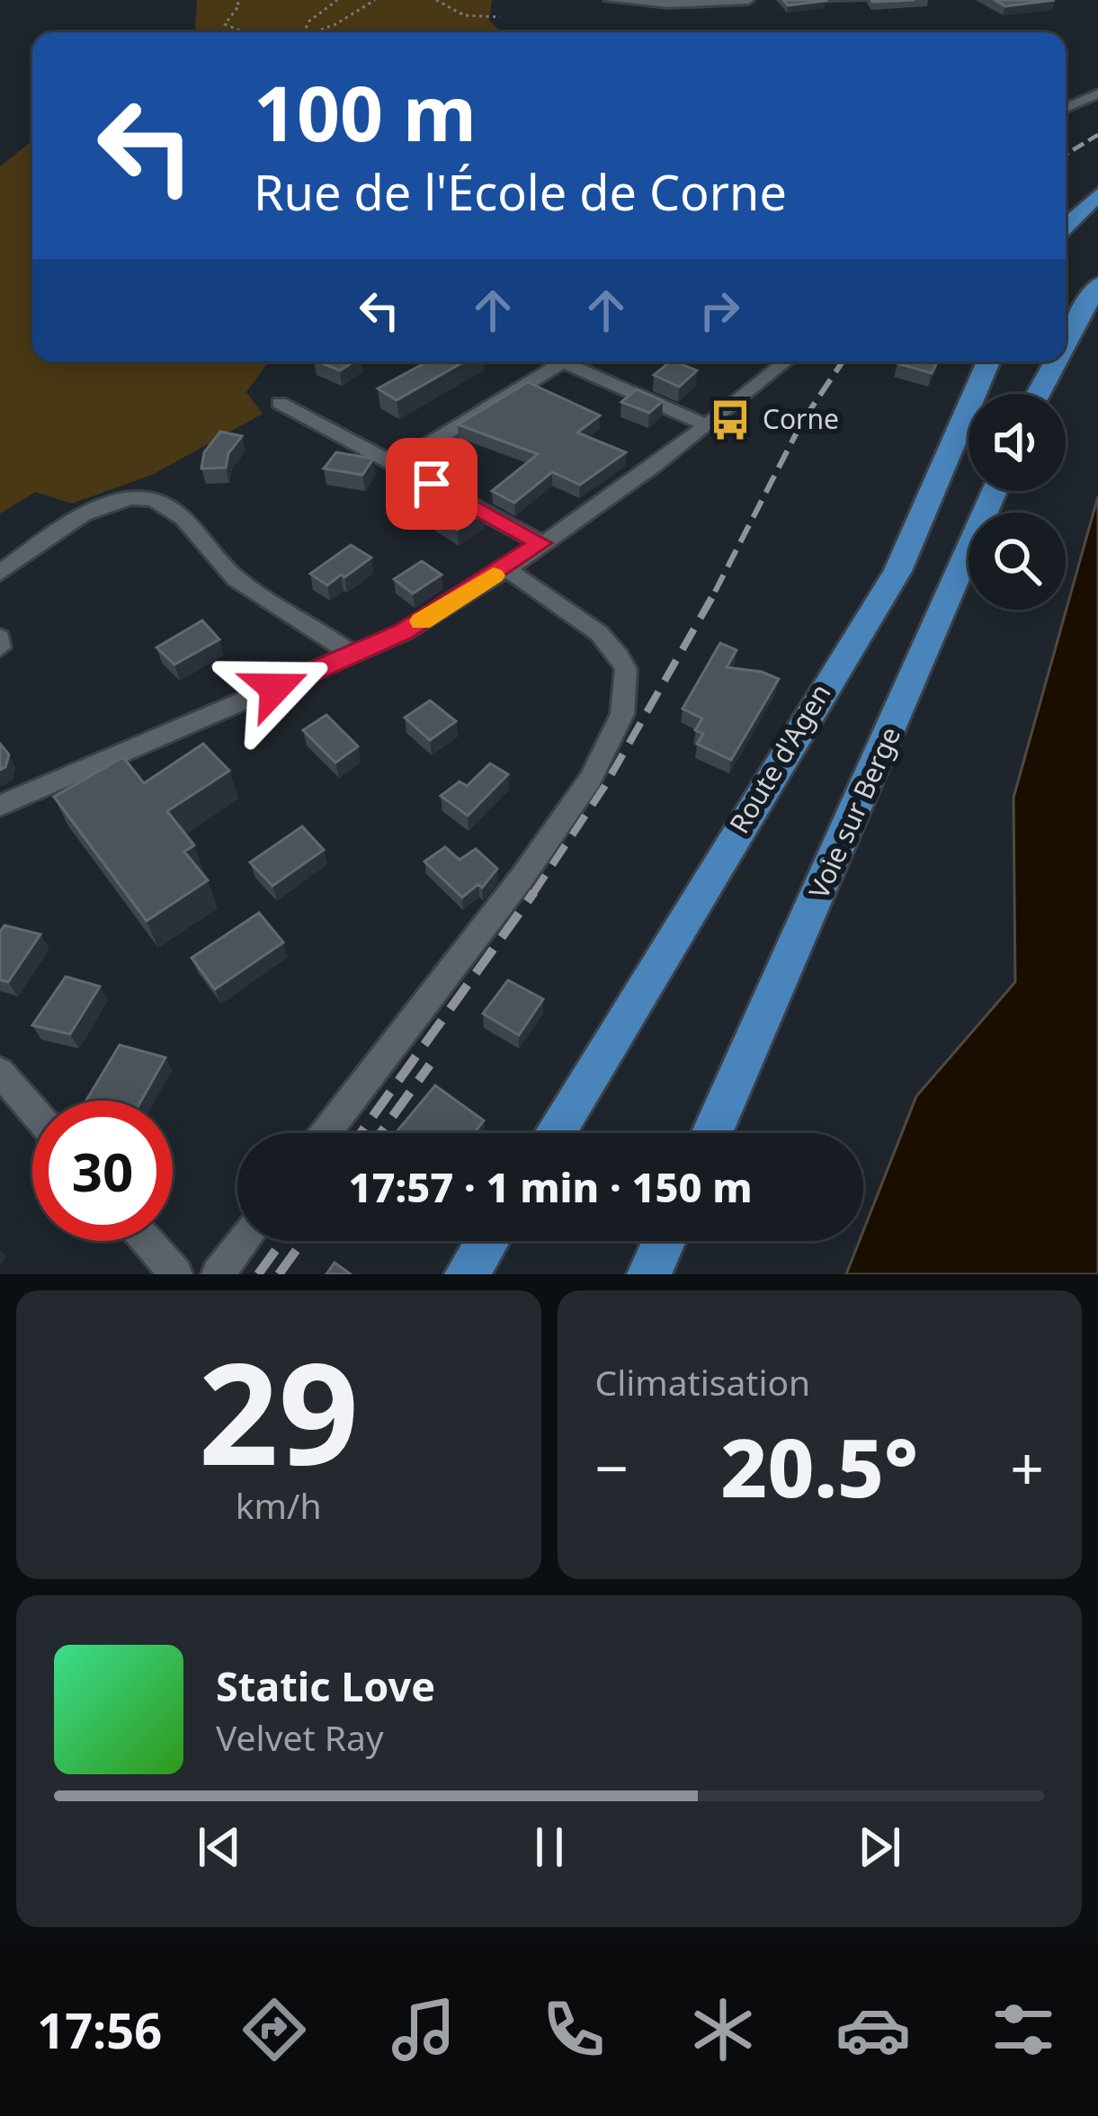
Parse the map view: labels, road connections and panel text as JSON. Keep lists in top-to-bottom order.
{
  "streets": {
    "main road": ["Route d'Agen", "Voie sur Berge"]
  },
  "places": {
    "bus stop": ["Corne"]
  },
  "page": {
    "turn": ["100 m", "Rue de l'École de Corne"],
    "limit": "30",
    "trip": "17:57 · 1 min · 150 m",
    "tile": [
      ["29", "km/h"],
      "Climatisation"
    ],
    "heat": ["−", "20.5°", "+"],
    "song": ["Static Love", "Velvet Ray"],
    "tabs": "17:56"
  }
}
